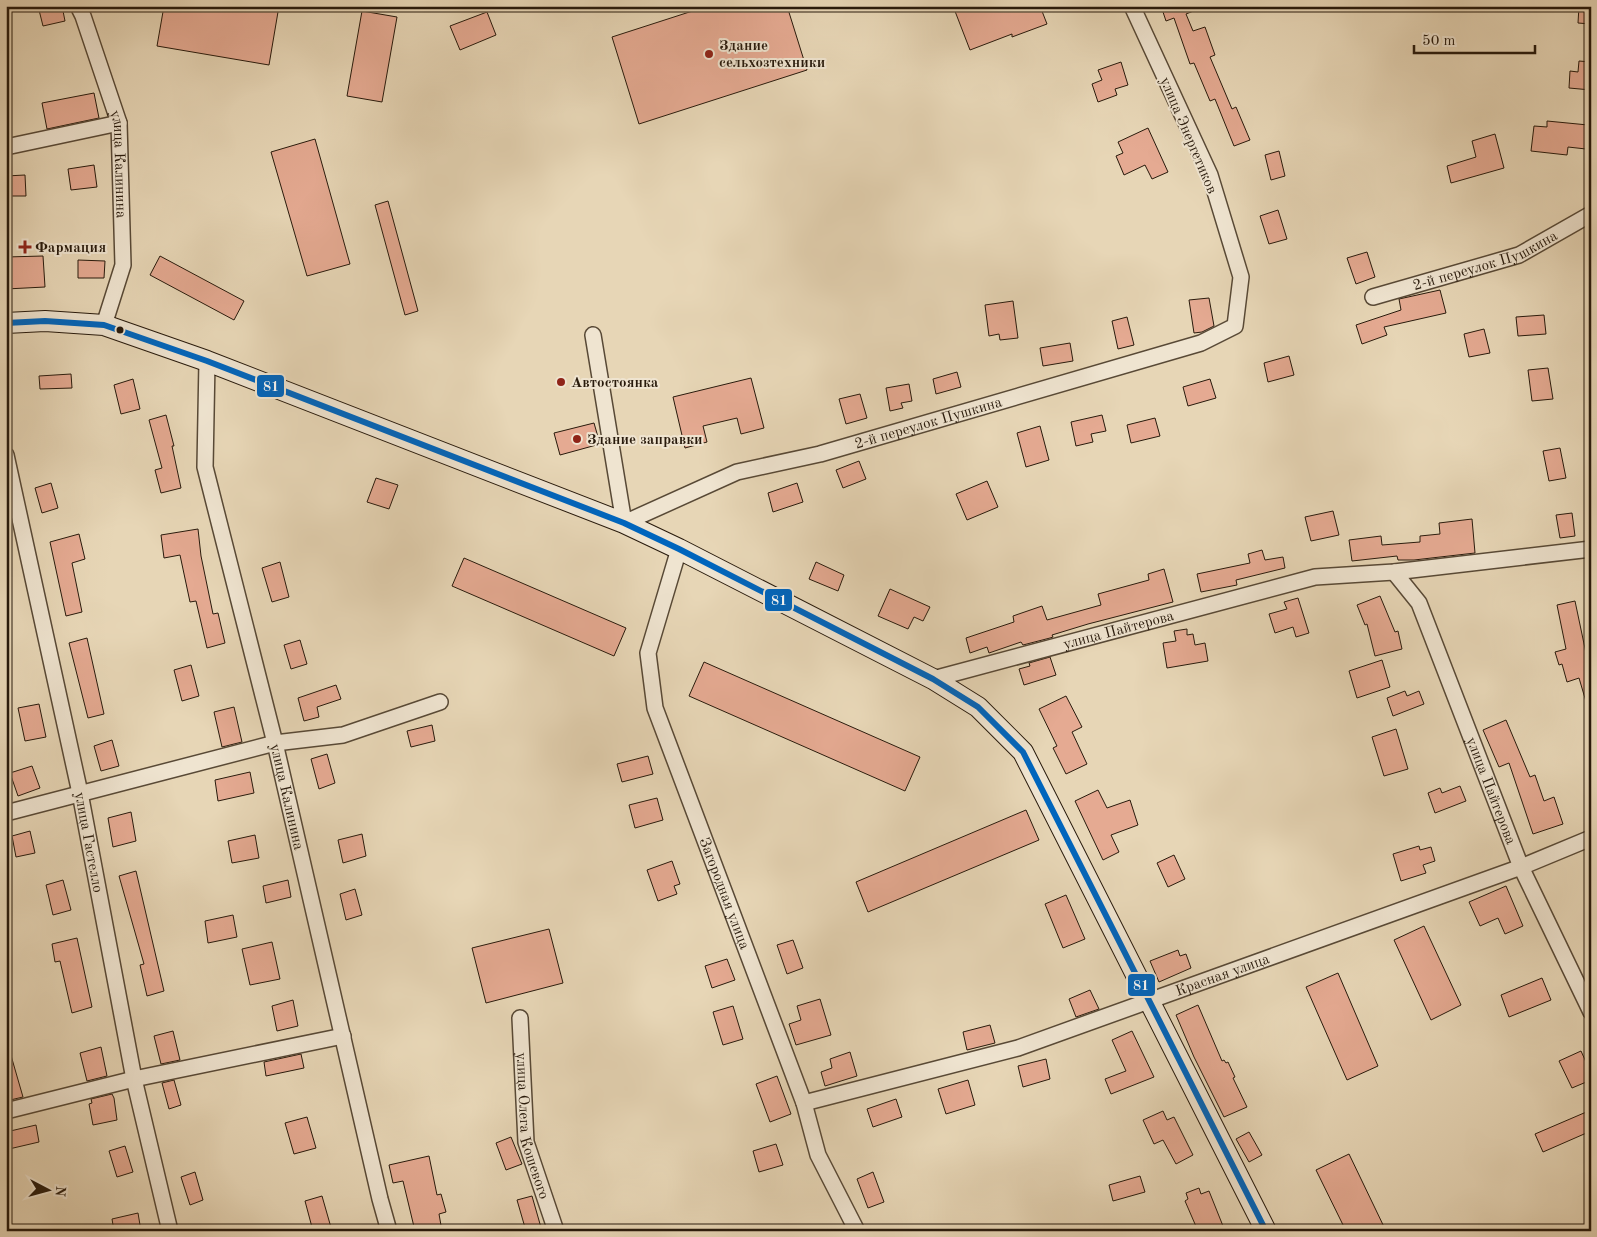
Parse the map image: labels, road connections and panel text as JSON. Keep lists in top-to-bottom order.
{
  "streets": {
    "street": [
      "улица Энергетиков",
      "улица Калинина",
      "2-й переулок Пушкина",
      "улица Пайтерова",
      "улица Гастелло",
      "Загородная улица",
      "Красная улица",
      "улица Олега Кошевого"
    ]
  },
  "crossings": [
    ["улица Энергетиков", "2-й переулок Пушкина"],
    ["улица Пайтерова", "Красная улица"],
    ["Загородная улица", "Красная улица"]
  ],
  "places": {
    "other": ["Здание сельхозтехники", "Автостоянка", "Здание заправки"],
    "health": ["Фармация"]
  },
  "lines": ["transit line 81"],
  "scale_bar": "50 m",
  "north": "right"
}
